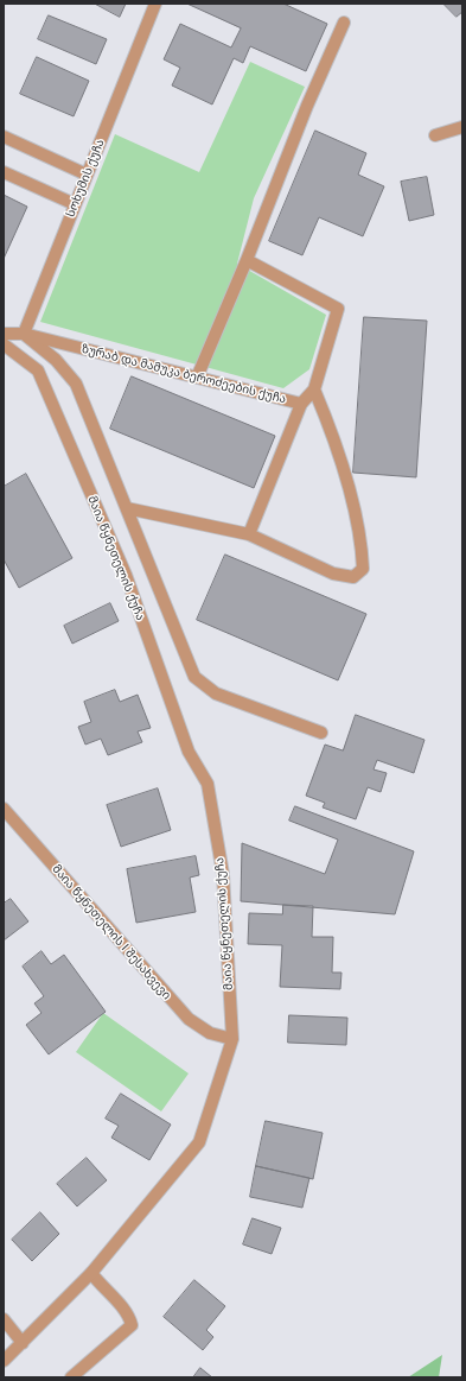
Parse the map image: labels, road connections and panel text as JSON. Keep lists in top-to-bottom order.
{
  "streets": {
    "street": [
      "სოხუმის ქუჩა",
      "ზურაბ და მამუკა ბეროძეების ქუჩა",
      "მაია წყნეთელის ქუჩა",
      "მაია წყნეთელის I შესახვევი"
    ]
  },
  "crossings": [
    ["სოხუმის ქუჩა", "ზურაბ და მამუკა ბეროძეების ქუჩა"],
    ["მაია წყნეთელის ქუჩა", "მაია წყნეთელის I შესახვევი"]
  ]
}
